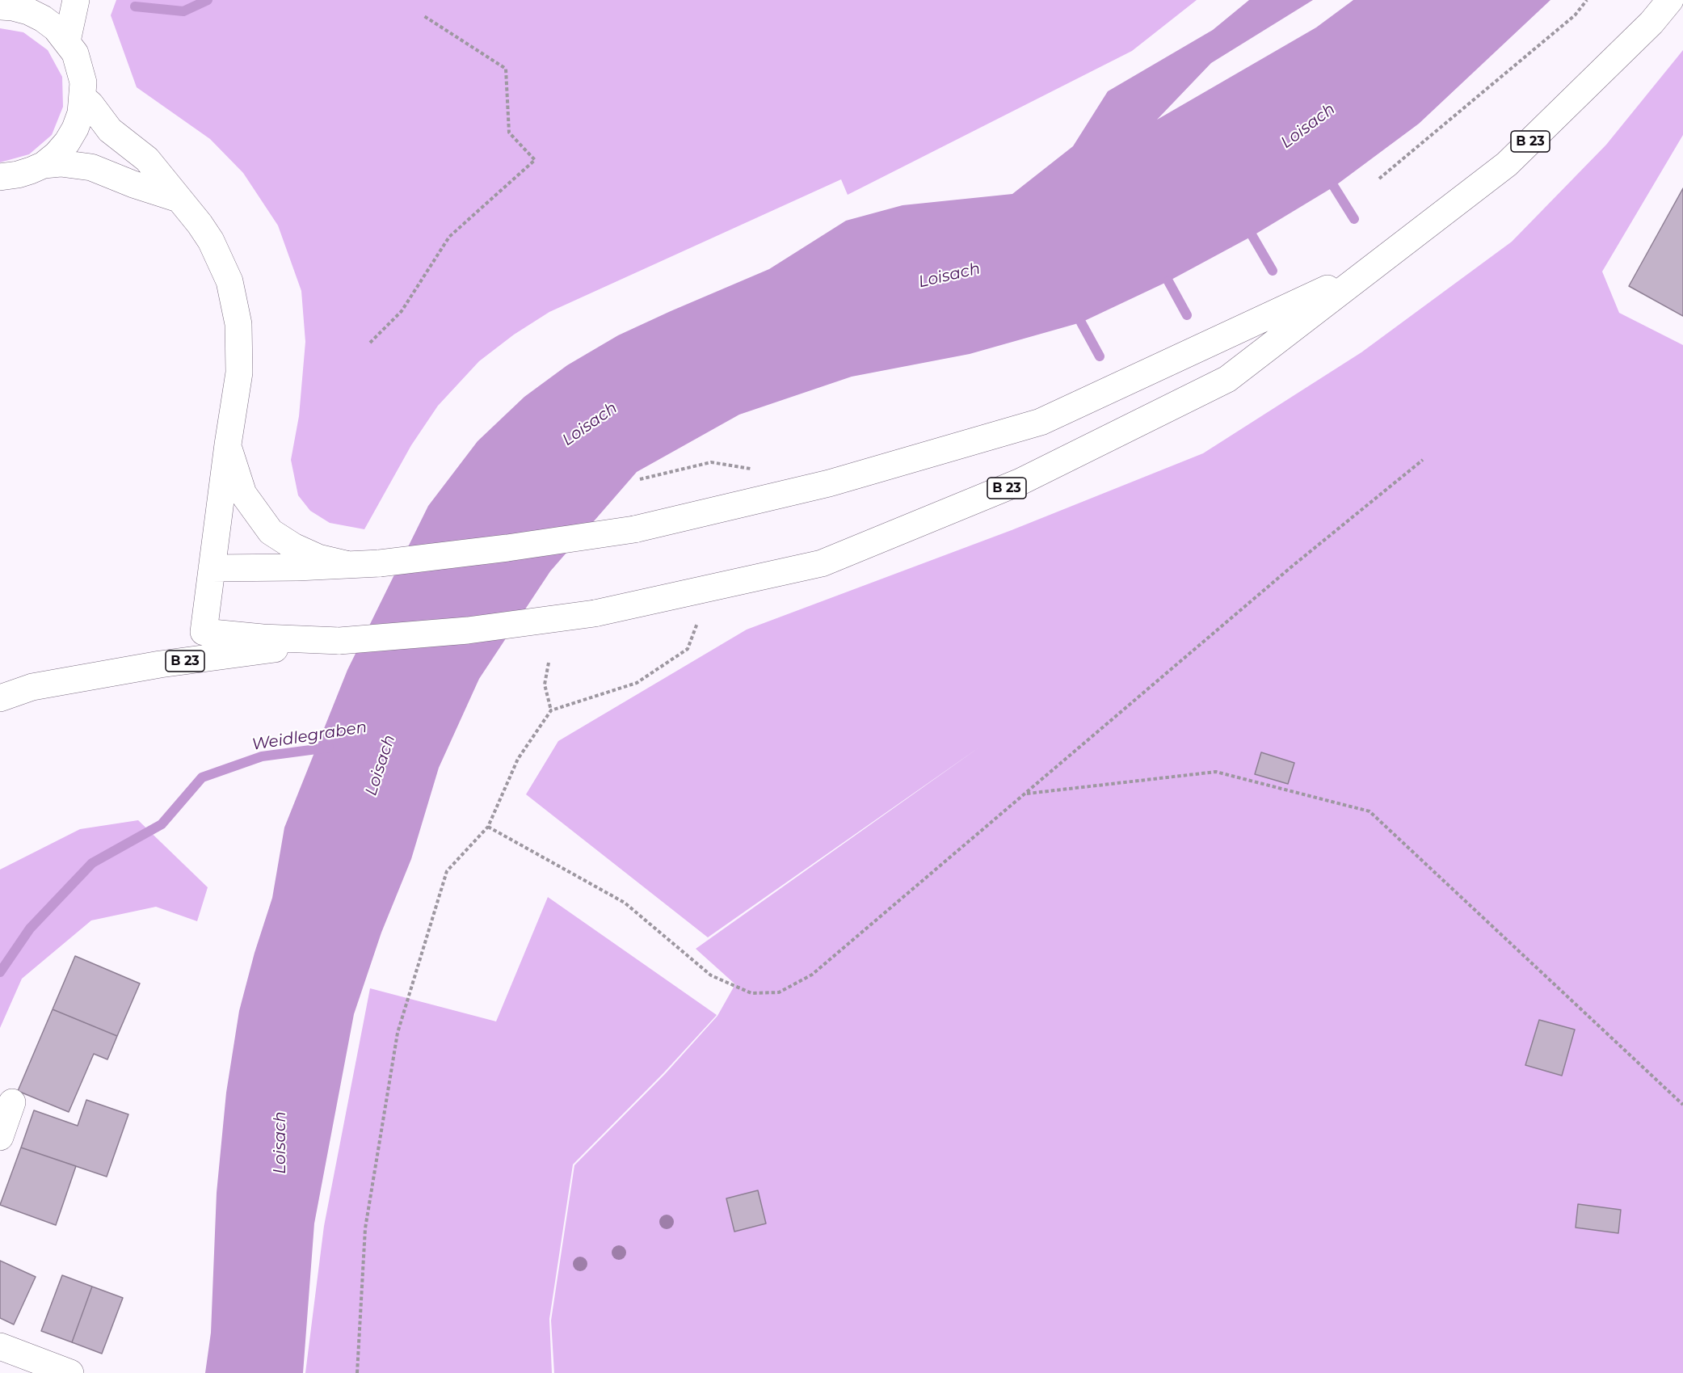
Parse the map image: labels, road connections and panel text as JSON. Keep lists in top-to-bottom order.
{
  "streets": {
    "main road": ["B 23"]
  },
  "water": ["Loisach", "Weidlegraben"]
}
